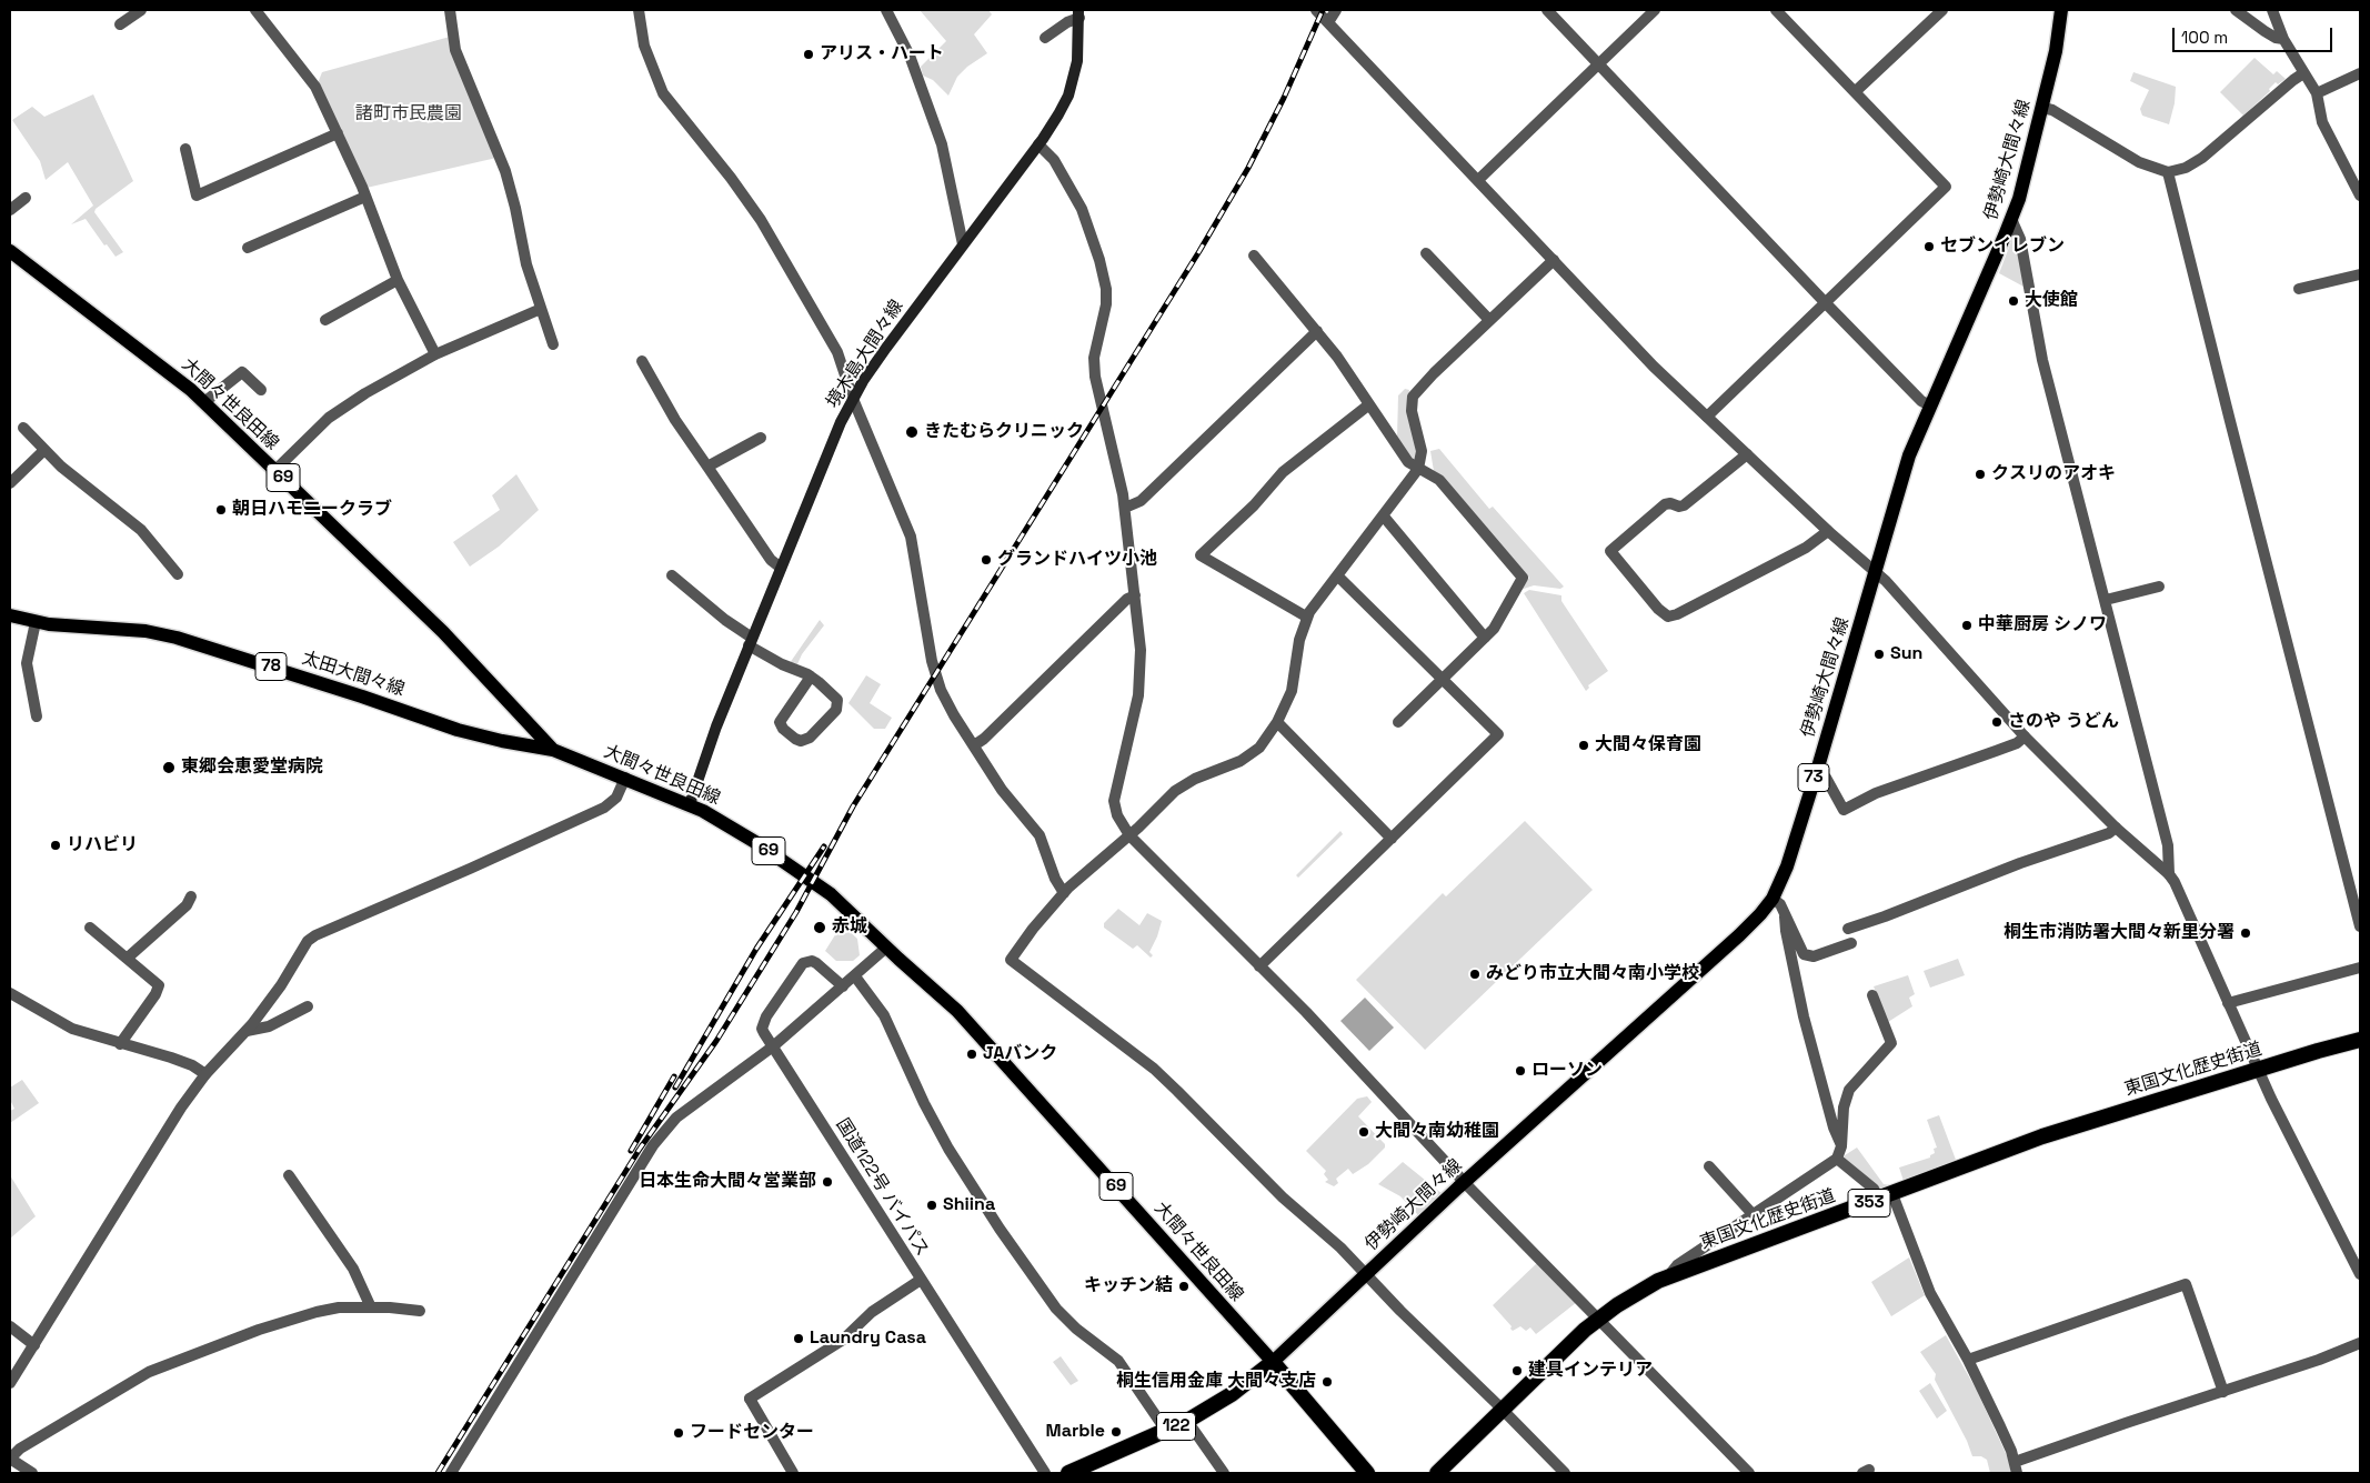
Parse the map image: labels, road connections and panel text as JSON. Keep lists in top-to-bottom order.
{
  "streets": {
    "highway": ["東国文化歴史街道", "353", "122"],
    "main road": [
      "伊勢崎大間々線",
      "境木島大間々線",
      "大間々世良田線",
      "69",
      "78",
      "太田大間々線",
      "73"
    ],
    "street": ["国道122号 バイパス"]
  },
  "crossings": [
    ["伊勢崎大間々線", "大間々世良田線"],
    ["伊勢崎大間々線", "122"],
    ["境木島大間々線", "大間々世良田線"],
    ["大間々世良田線", "太田大間々線"],
    ["大間々世良田線", "122"]
  ],
  "parks": ["諸町市民農園"],
  "places": [
    "アリス・ハート",
    "セブンイレブン",
    "大使館",
    "きたむらクリニック",
    "クスリのアオキ",
    "朝日ハモ二ークラブ",
    "グランドハイツ小池",
    "中華厨房 シノワ",
    "Sun",
    "さのや うどん",
    "大間々保育園",
    "東郷会恵愛堂病院",
    "リハビリ",
    "赤城",
    "桐生市消防署大間々新里分署",
    "みどり市立大間々南小学校",
    "JAバンク",
    "ローソン",
    "大間々南幼稚園",
    "日本生命大間々営業部",
    "Shiina",
    "キッチン結",
    "Laundry Casa",
    "建具インテリア",
    "桐生信用金庫 大間々支店",
    "Marble",
    "フードセンター"
  ],
  "scale_bar": "100 m"
}
